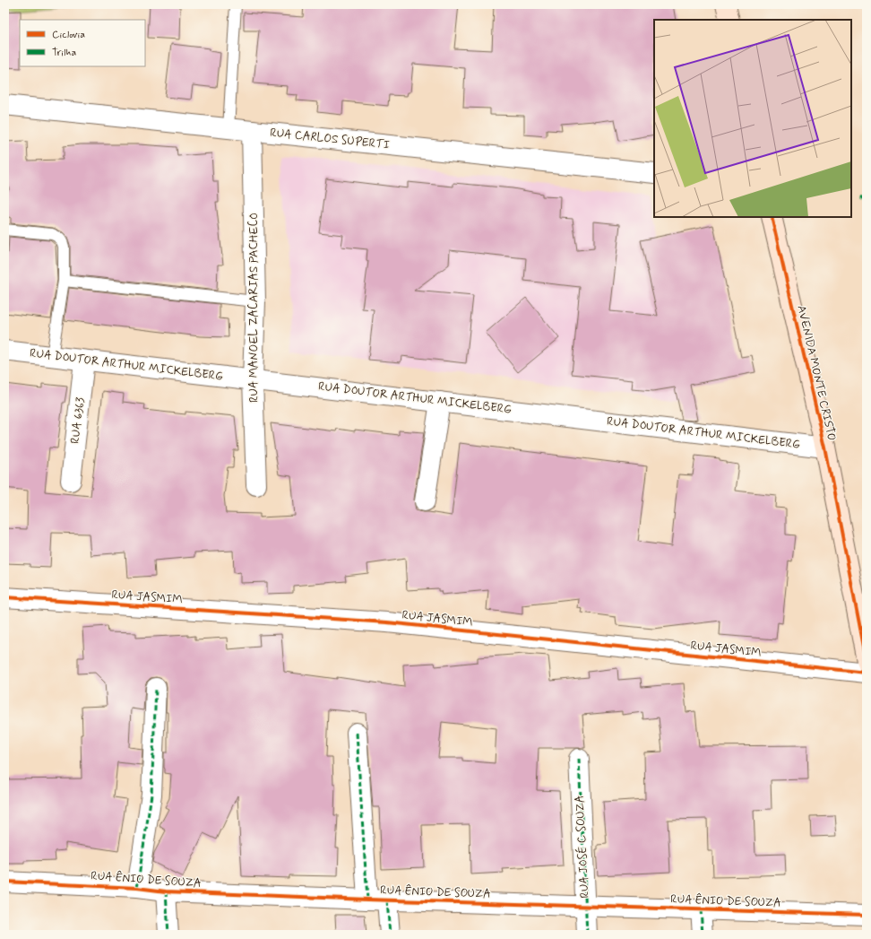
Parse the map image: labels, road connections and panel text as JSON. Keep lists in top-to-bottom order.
{
  "streets": {
    "main road": ["AVENIDA MONTE CRISTO"],
    "street": [
      "RUA CARLOS SUPERTI",
      "RUA MANOEL ZACARIAS PACHECO",
      "RUA DOUTOR ARTHUR MICKELBERG",
      "RUA 6363",
      "RUA JASMIM",
      "RUA JOSÉ C SOUZA",
      "RUA ÊNIO DE SOUZA"
    ]
  },
  "crossings": [
    ["RUA CARLOS SUPERTI", "RUA MANOEL ZACARIAS PACHECO"],
    ["RUA MANOEL ZACARIAS PACHECO", "RUA DOUTOR ARTHUR MICKELBERG"],
    ["RUA DOUTOR ARTHUR MICKELBERG", "AVENIDA MONTE CRISTO"],
    ["RUA DOUTOR ARTHUR MICKELBERG", "RUA 6363"],
    ["RUA JOSÉ C SOUZA", "RUA ÊNIO DE SOUZA"]
  ],
  "legend": ["Ciclovia", "Trilha"]
}
